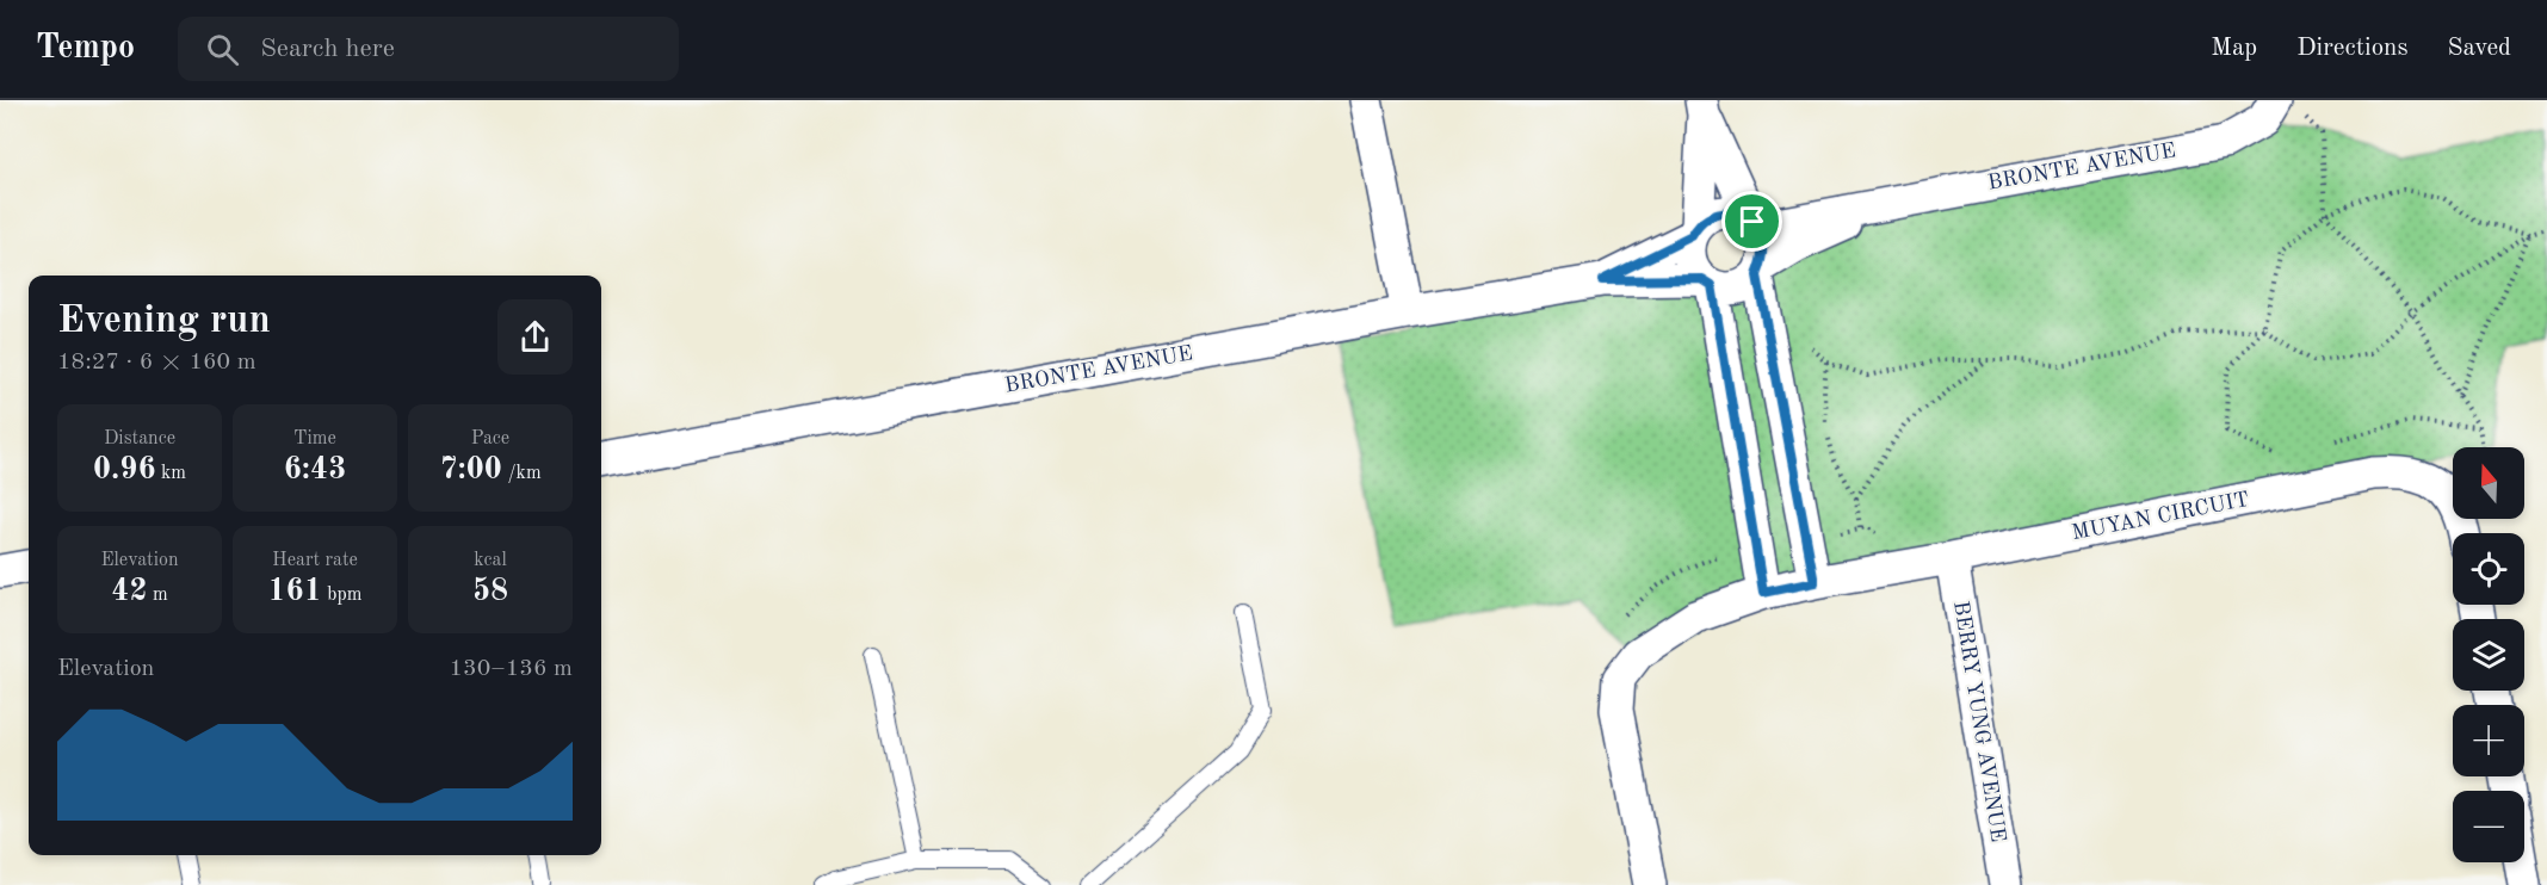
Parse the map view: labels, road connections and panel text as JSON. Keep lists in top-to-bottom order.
{
  "streets": {
    "street": ["BRONTE AVENUE", "MUYAN CIRCUIT", "BERRY YUNG AVENUE"]
  },
  "crossings": [
    ["MUYAN CIRCUIT", "BERRY YUNG AVENUE"]
  ],
  "north": "top",
  "page": {
    "header": "Tempo",
    "search": "Search here",
    "nav": ["Map", "Directions", "Saved"],
    "heading": ["Evening run", "18:27 · 6 × 160 m"],
    "stats": [
      ["Distance", "0.96 km"],
      ["Time", "6:43"],
      ["Pace", "7:00 /km"],
      ["Elevation", "42 m"],
      ["Heart rate", "161 bpm"],
      ["kcal", "58"]
    ],
    "map_buttons": ["+", "−"],
    "chart": ["Elevation", "130–136 m"]
  }
}
